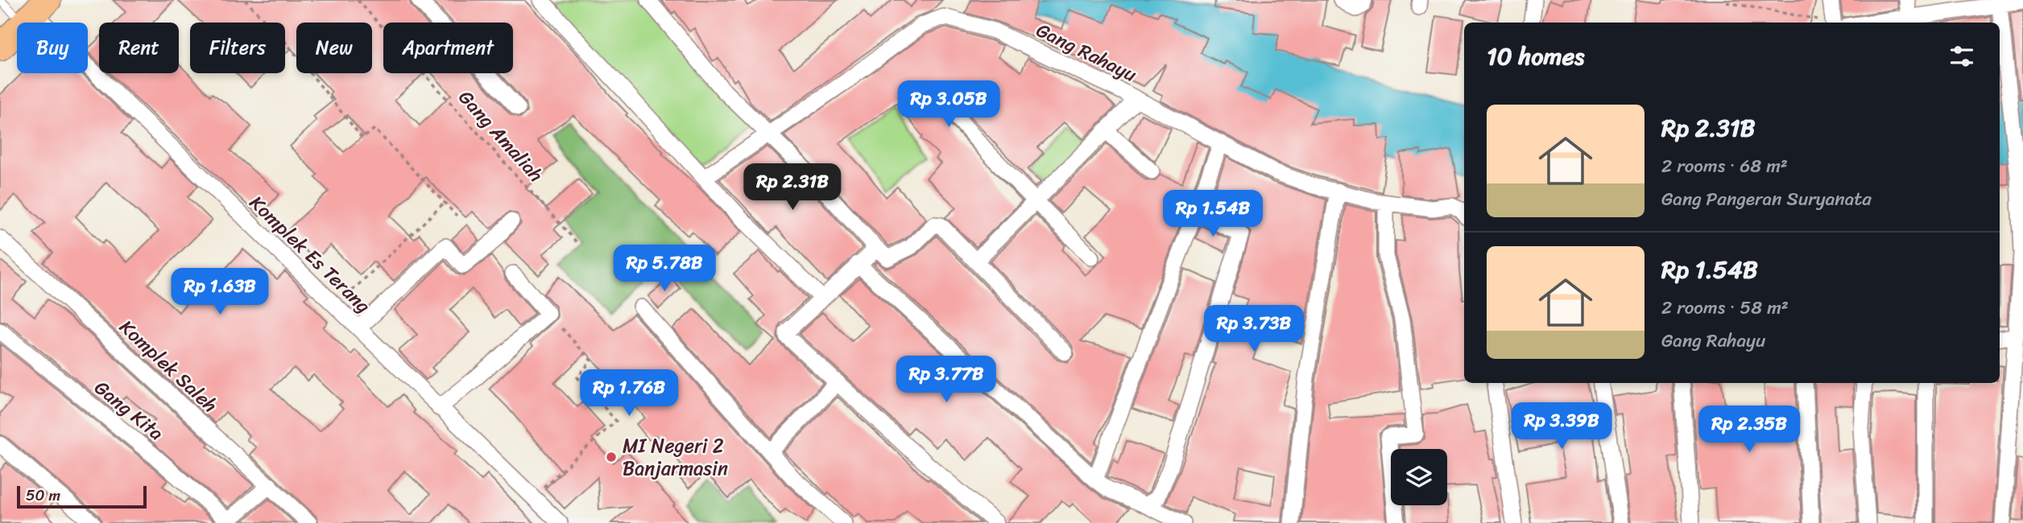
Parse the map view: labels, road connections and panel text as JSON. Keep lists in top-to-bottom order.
{
  "streets": {
    "street": [
      "Gang Rahayu",
      "Komplek Es Terang",
      "Komplek Saleh",
      "Gang Kita"
    ],
    "path": ["Gang Amaliah"]
  },
  "places": ["MI Negeri 2 Banjarmasin"],
  "scale_bar": "50 m",
  "page": {
    "chip": [
      "Buy",
      "Rent",
      "Filters",
      "New",
      "Apartment"
    ],
    "heading": "10 homes",
    "price": [
      "Rp 3.05B",
      "Rp 2.31B",
      "Rp 1.54B",
      "Rp 5.78B",
      "Rp 1.63B",
      "Rp 3.73B",
      "Rp 3.77B",
      "Rp 1.76B",
      "Rp 3.39B",
      "Rp 2.35B"
    ],
    "list": [
      {
        "name": "Rp 2.31B",
        "note": "2 rooms · 68 m² · Gang Pangeran Suryanata"
      },
      {
        "name": "Rp 1.54B",
        "note": "2 rooms · 58 m² · Gang Rahayu"
      }
    ],
    "scale": "50 m"
  }
}
